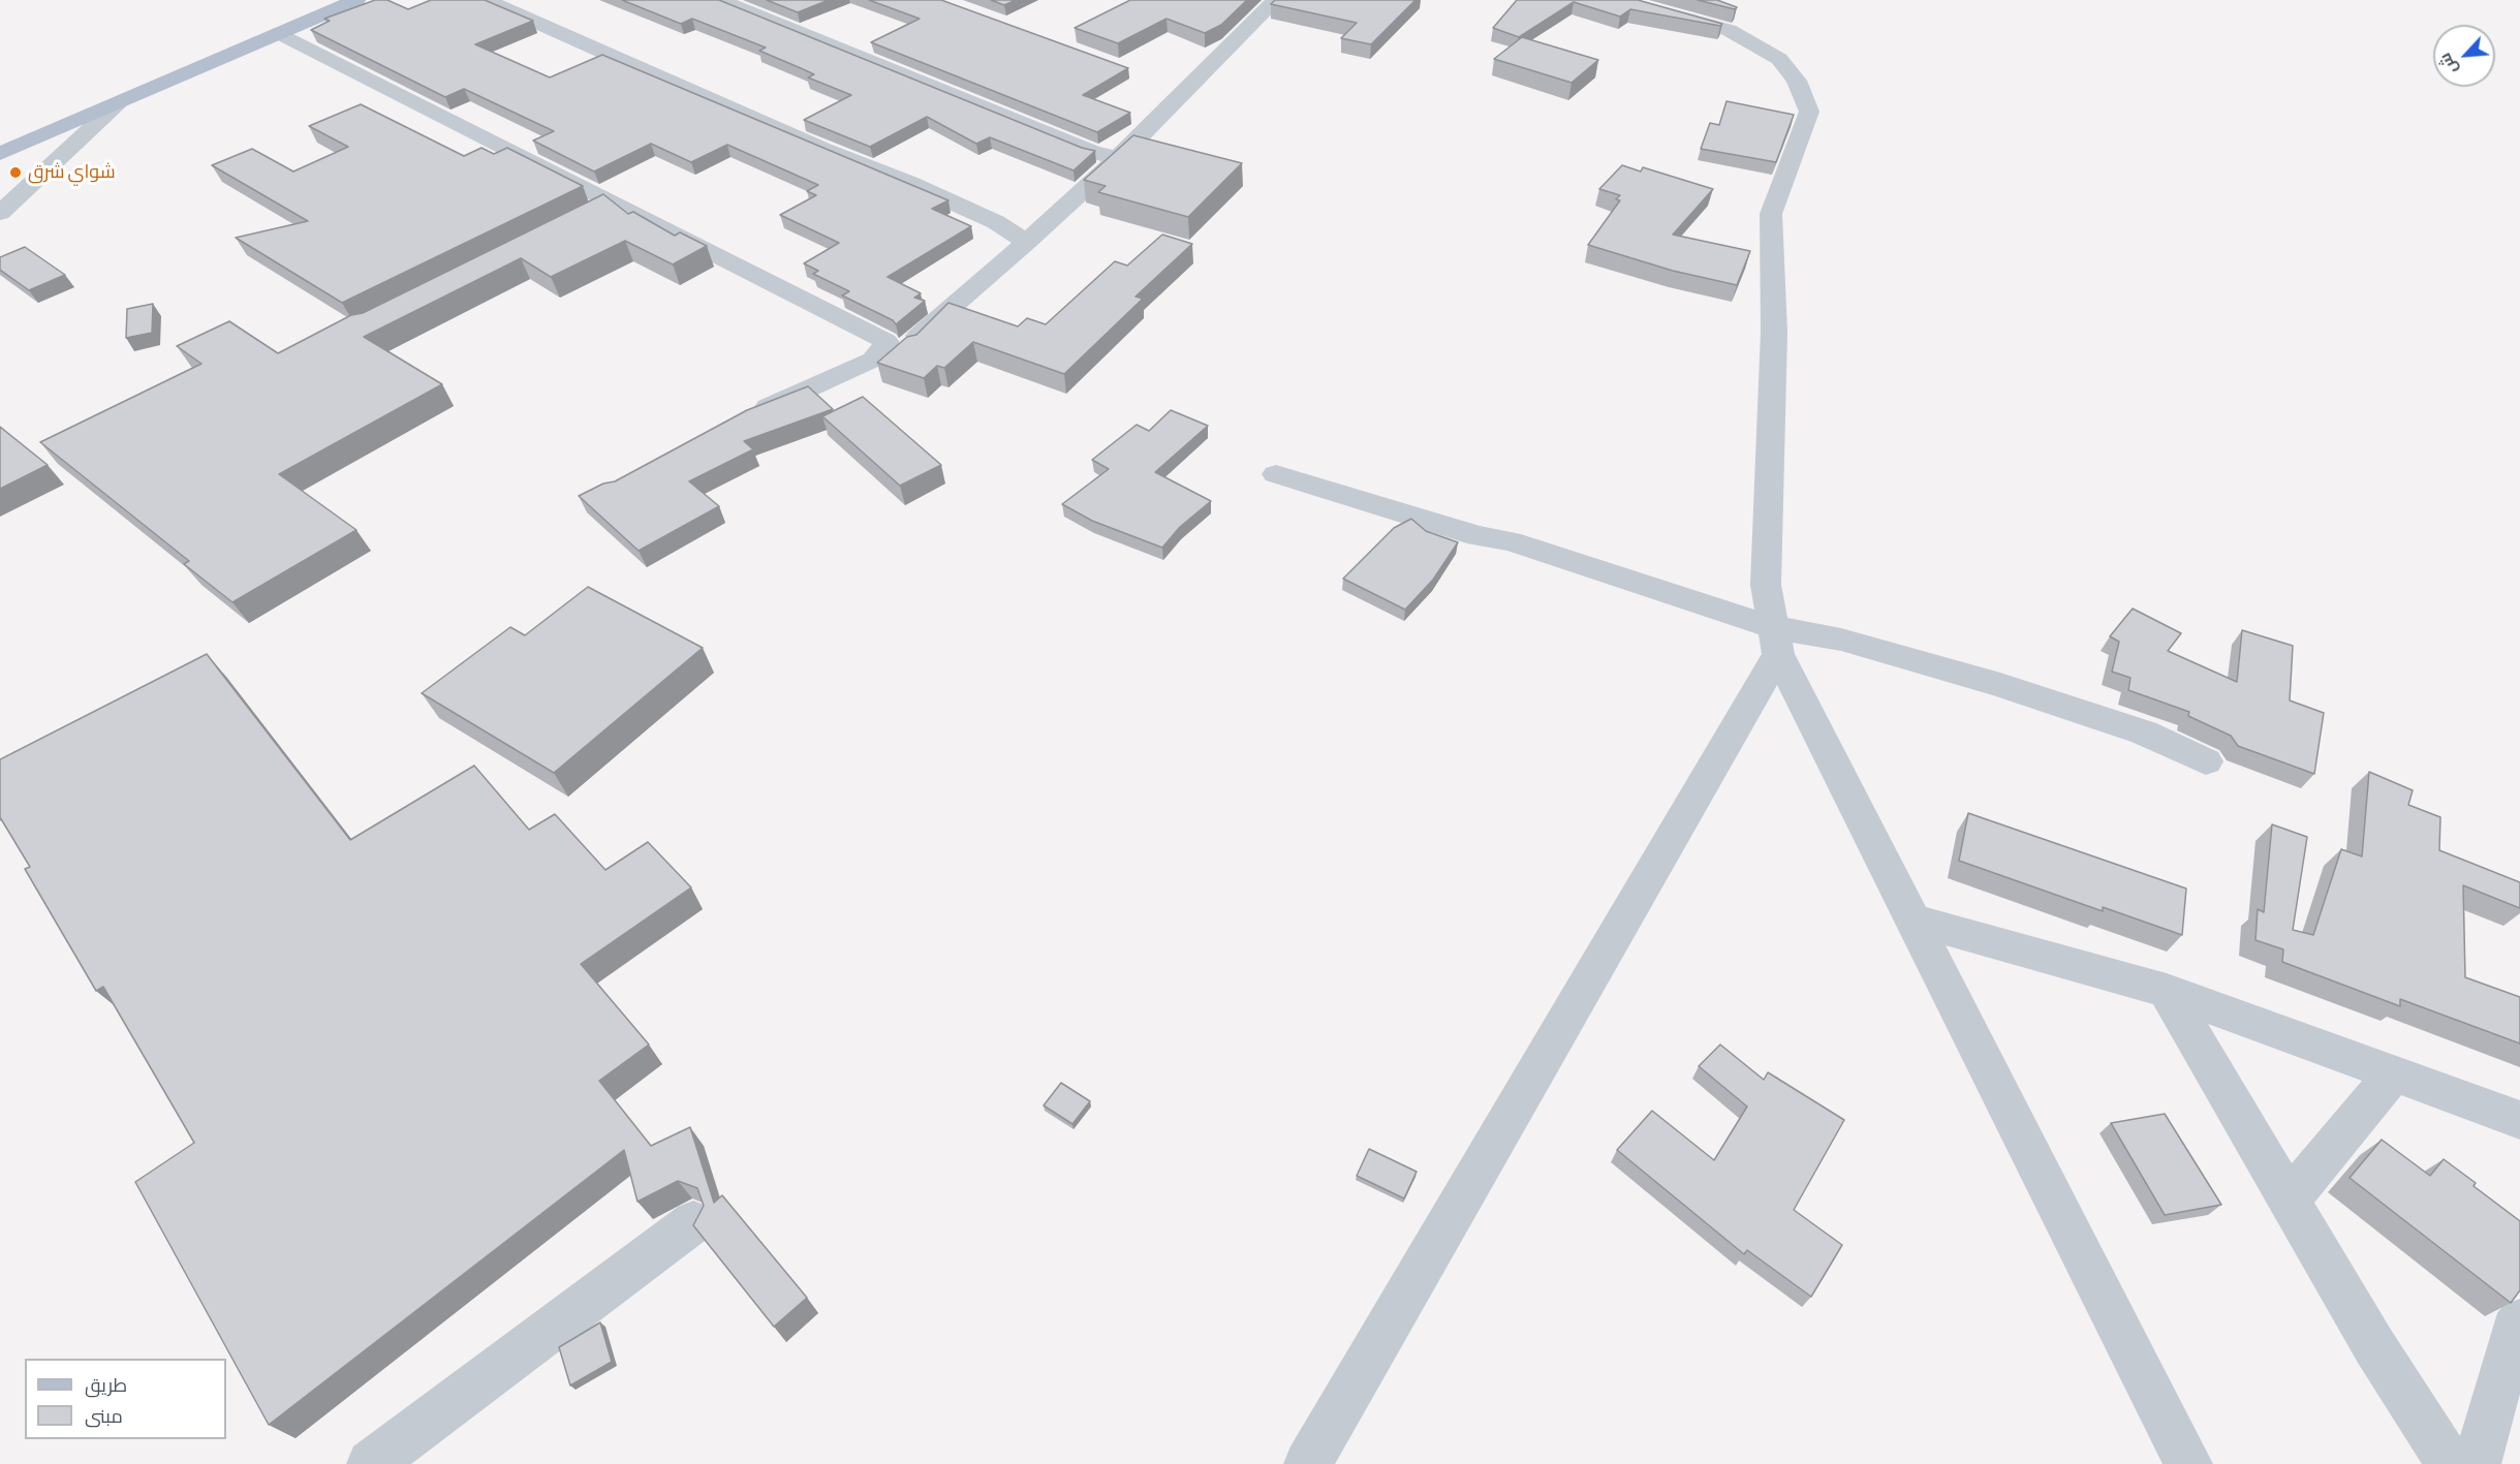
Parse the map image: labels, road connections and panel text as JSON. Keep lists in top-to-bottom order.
{
  "places": ["شواي شرق"],
  "legend": ["طريق", "مبنى"],
  "north": "bottom left"
}
